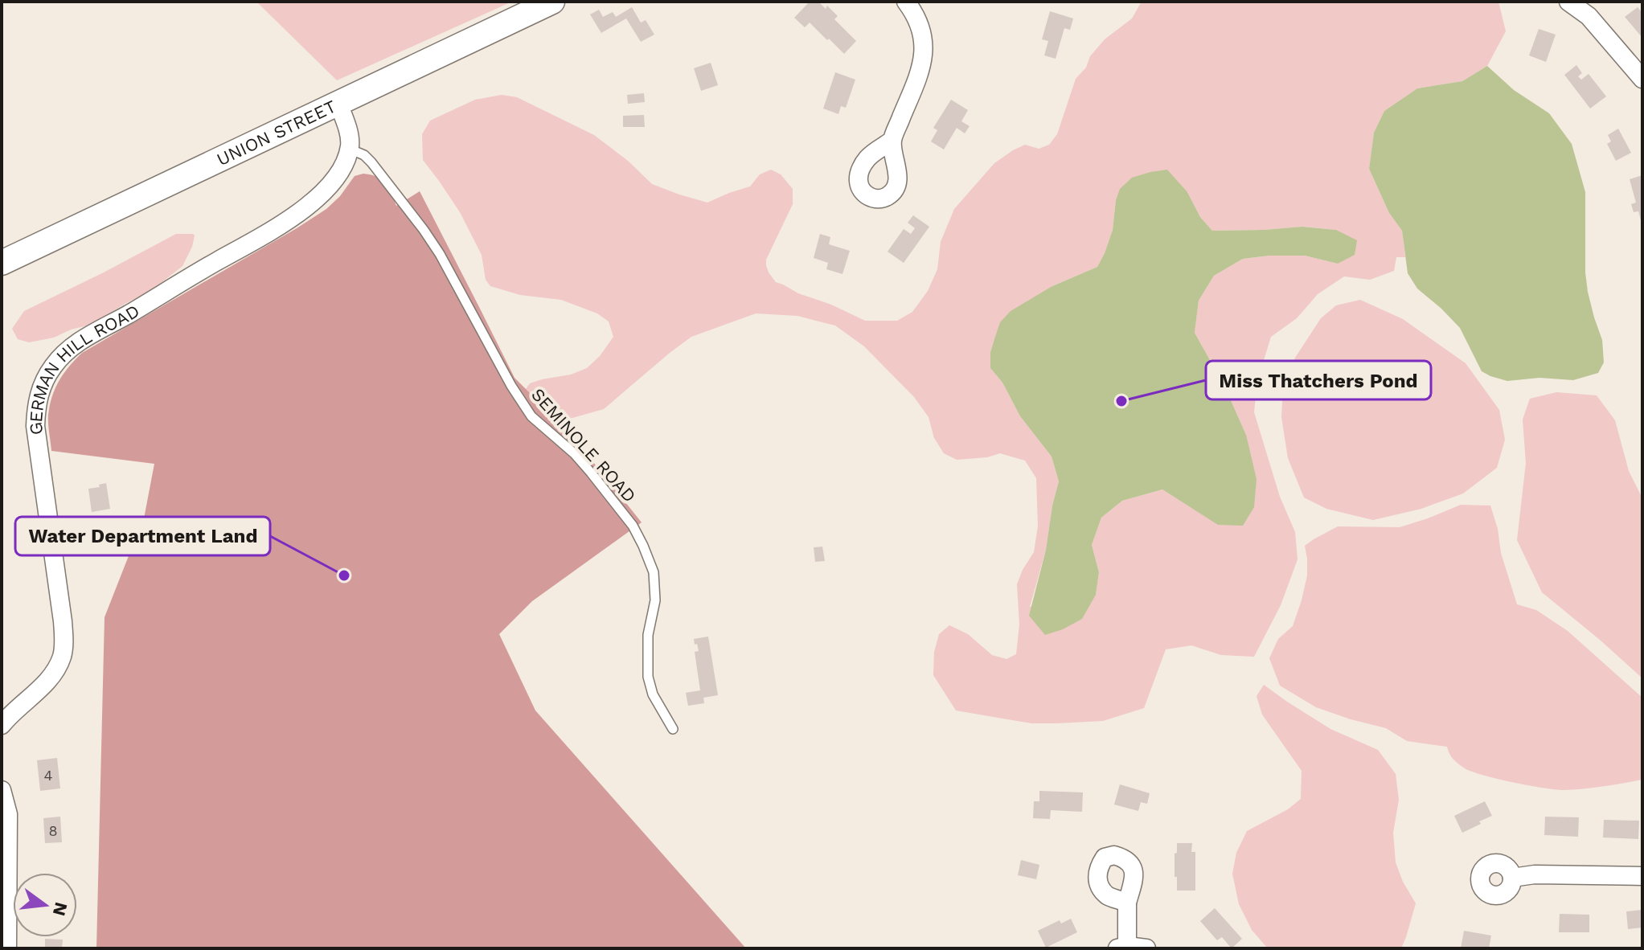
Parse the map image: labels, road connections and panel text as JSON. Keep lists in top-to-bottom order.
{
  "streets": {
    "main road": ["UNION STREET"],
    "street": ["GERMAN HILL ROAD"],
    "lane": ["SEMINOLE ROAD"]
  },
  "crossings": [
    ["GERMAN HILL ROAD", "SEMINOLE ROAD"]
  ],
  "places": ["Miss Thatchers Pond", "Water Department Land"],
  "house_numbers": ["4", "8"],
  "north": "right"
}
